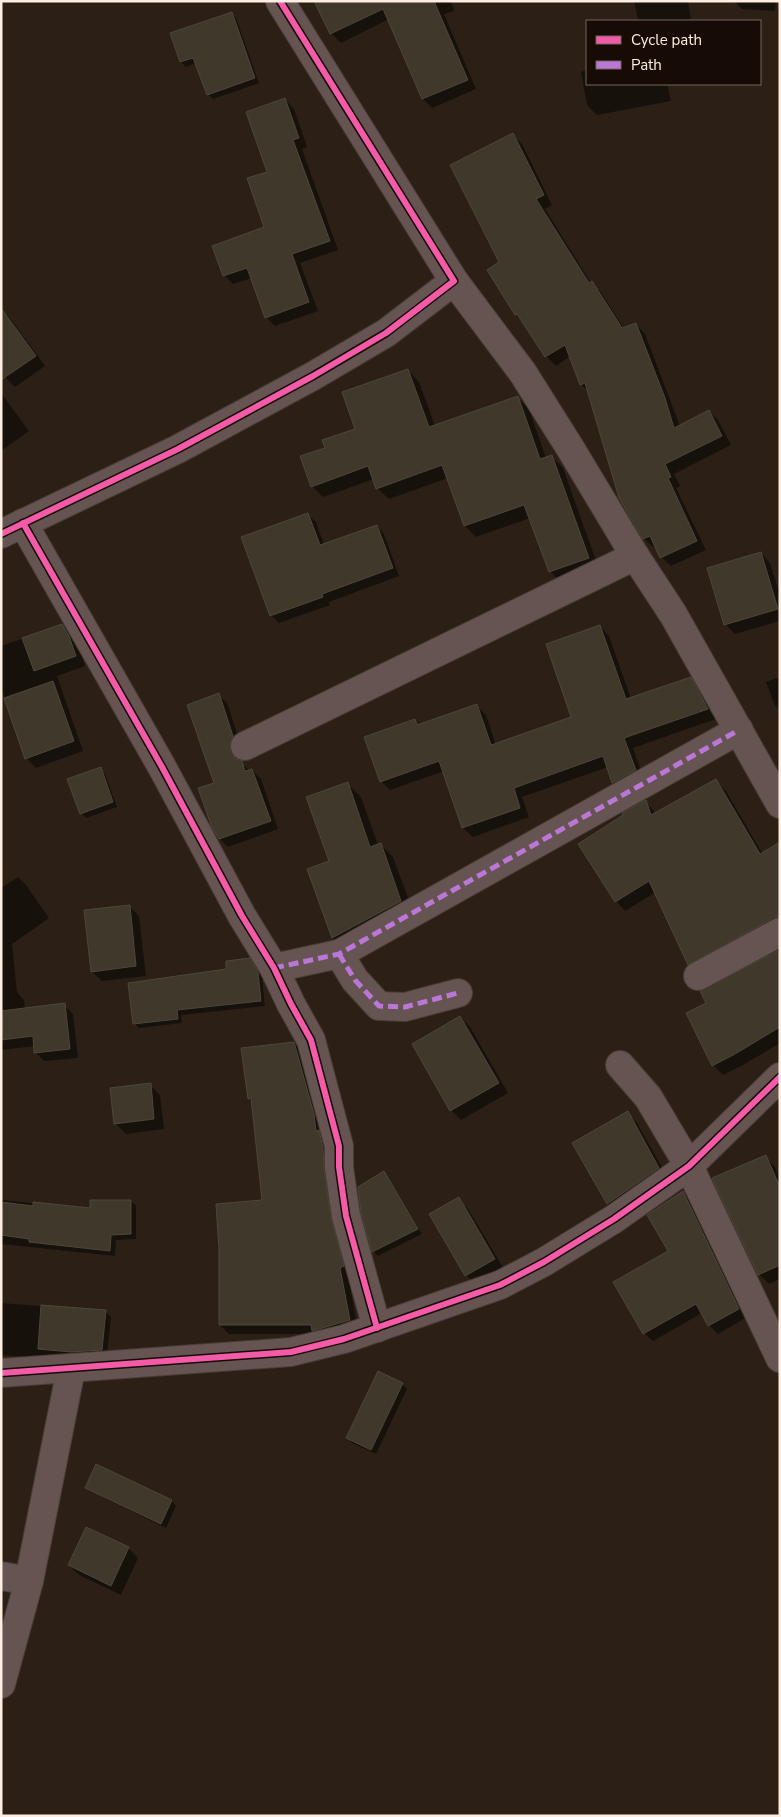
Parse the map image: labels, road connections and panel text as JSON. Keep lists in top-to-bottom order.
{
  "legend": ["Cycle path", "Path"]
}
